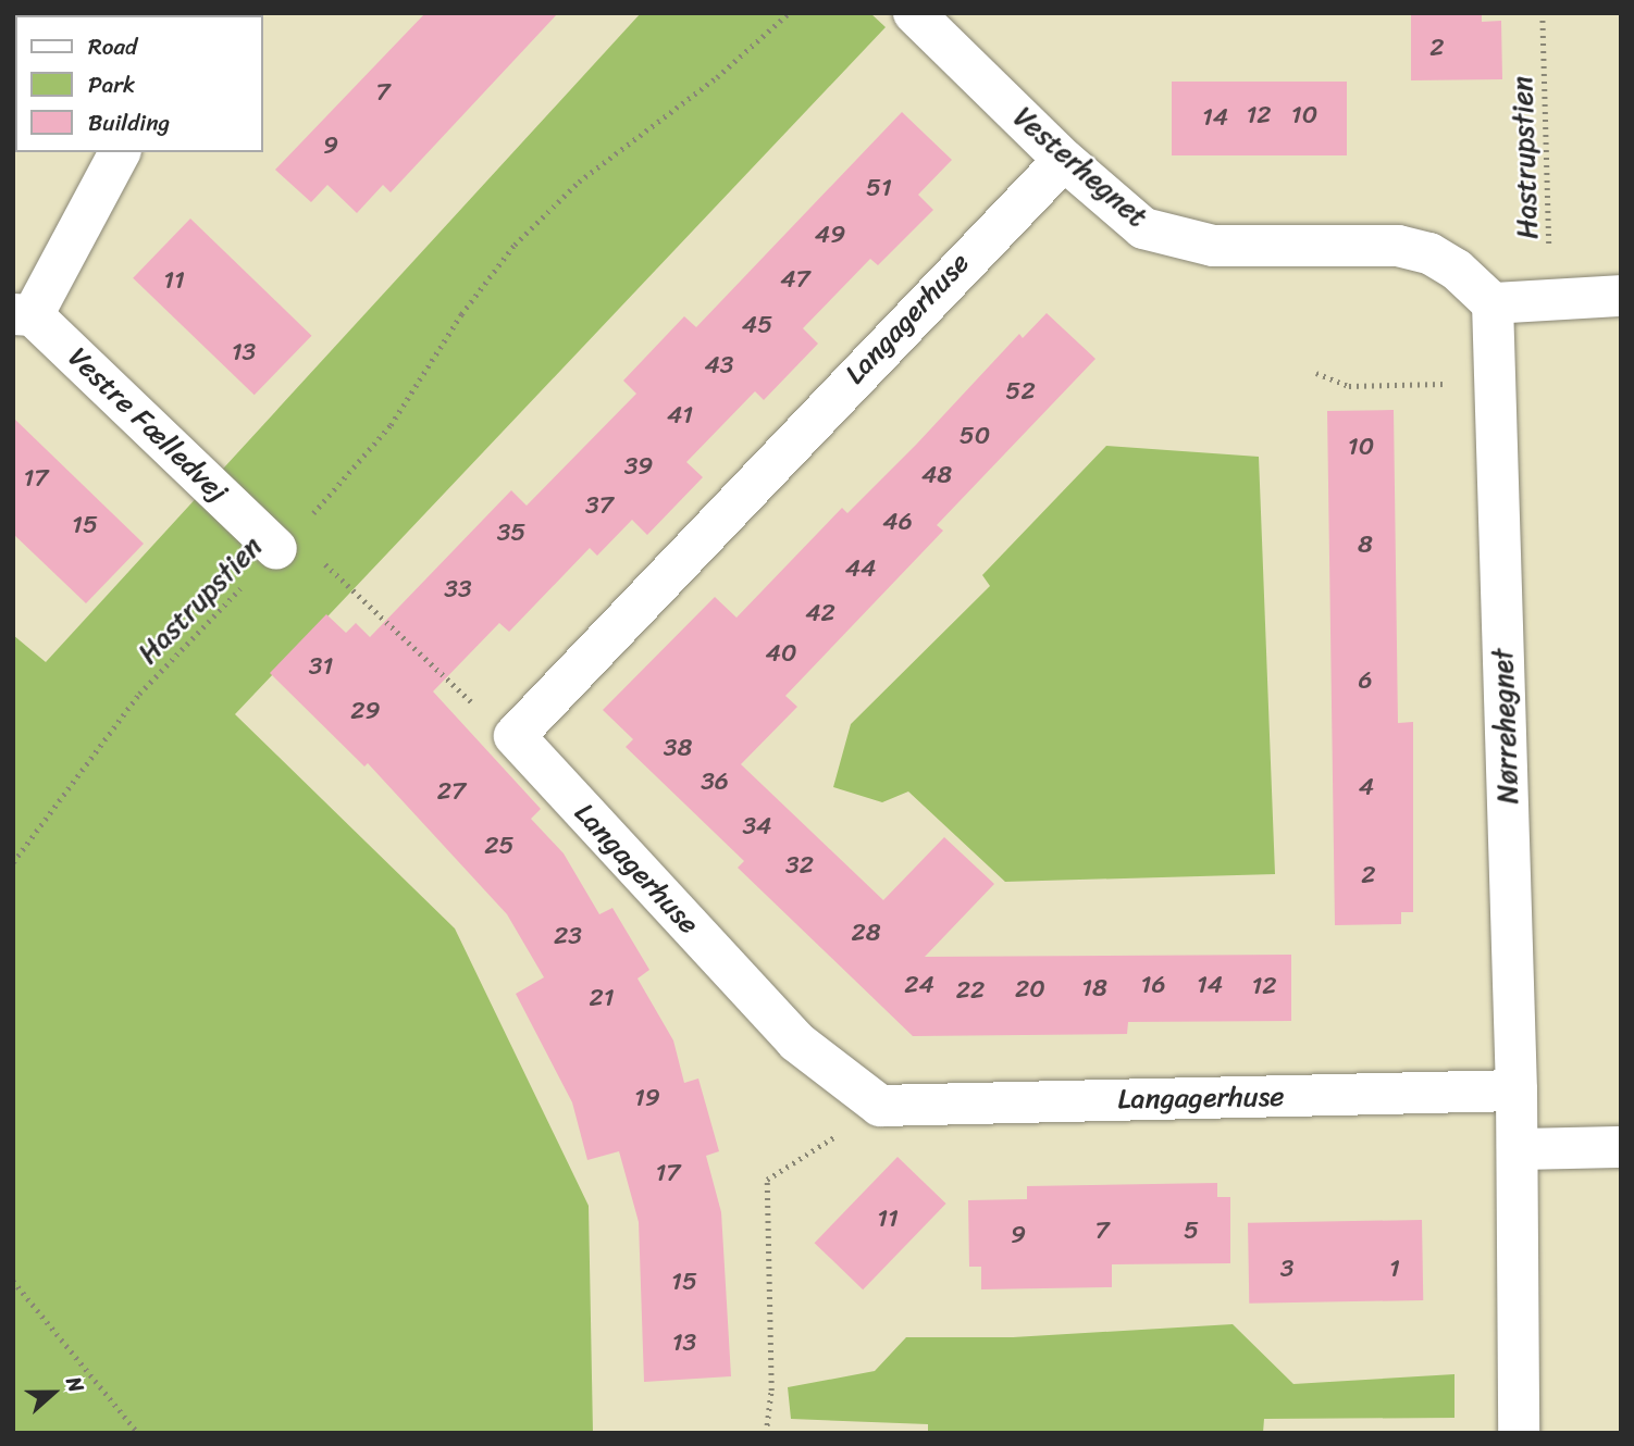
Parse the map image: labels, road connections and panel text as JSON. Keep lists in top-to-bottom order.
{
  "streets": {
    "street": [
      "Vesterhegnet",
      "Langagerhuse",
      "Vestre Fælledvej",
      "Nørrehegnet"
    ],
    "path": ["Hastrupstien"]
  },
  "crossings": [
    ["Hastrupstien", "Langagerhuse"],
    ["Hastrupstien", "Vestre Fælledvej"],
    ["Vesterhegnet", "Langagerhuse"],
    ["Vesterhegnet", "Nørrehegnet"],
    ["Langagerhuse", "Nørrehegnet"]
  ],
  "house_numbers": [
    "2",
    "7",
    "12",
    "10",
    "14",
    "9",
    "51",
    "49",
    "47",
    "11",
    "45",
    "13",
    "43",
    "52",
    "41",
    "50",
    "10",
    "39",
    "48",
    "17",
    "37",
    "46",
    "15",
    "35",
    "8",
    "44",
    "33",
    "42",
    "40",
    "31",
    "6",
    "29",
    "38",
    "36",
    "4",
    "27",
    "34",
    "25",
    "32",
    "2",
    "28",
    "23",
    "24",
    "16",
    "14",
    "12",
    "18",
    "20",
    "22",
    "21",
    "19",
    "17",
    "11",
    "7",
    "5",
    "9",
    "3",
    "1",
    "15",
    "13"
  ],
  "legend": ["Road", "Park", "Building"],
  "north": "right"
}
